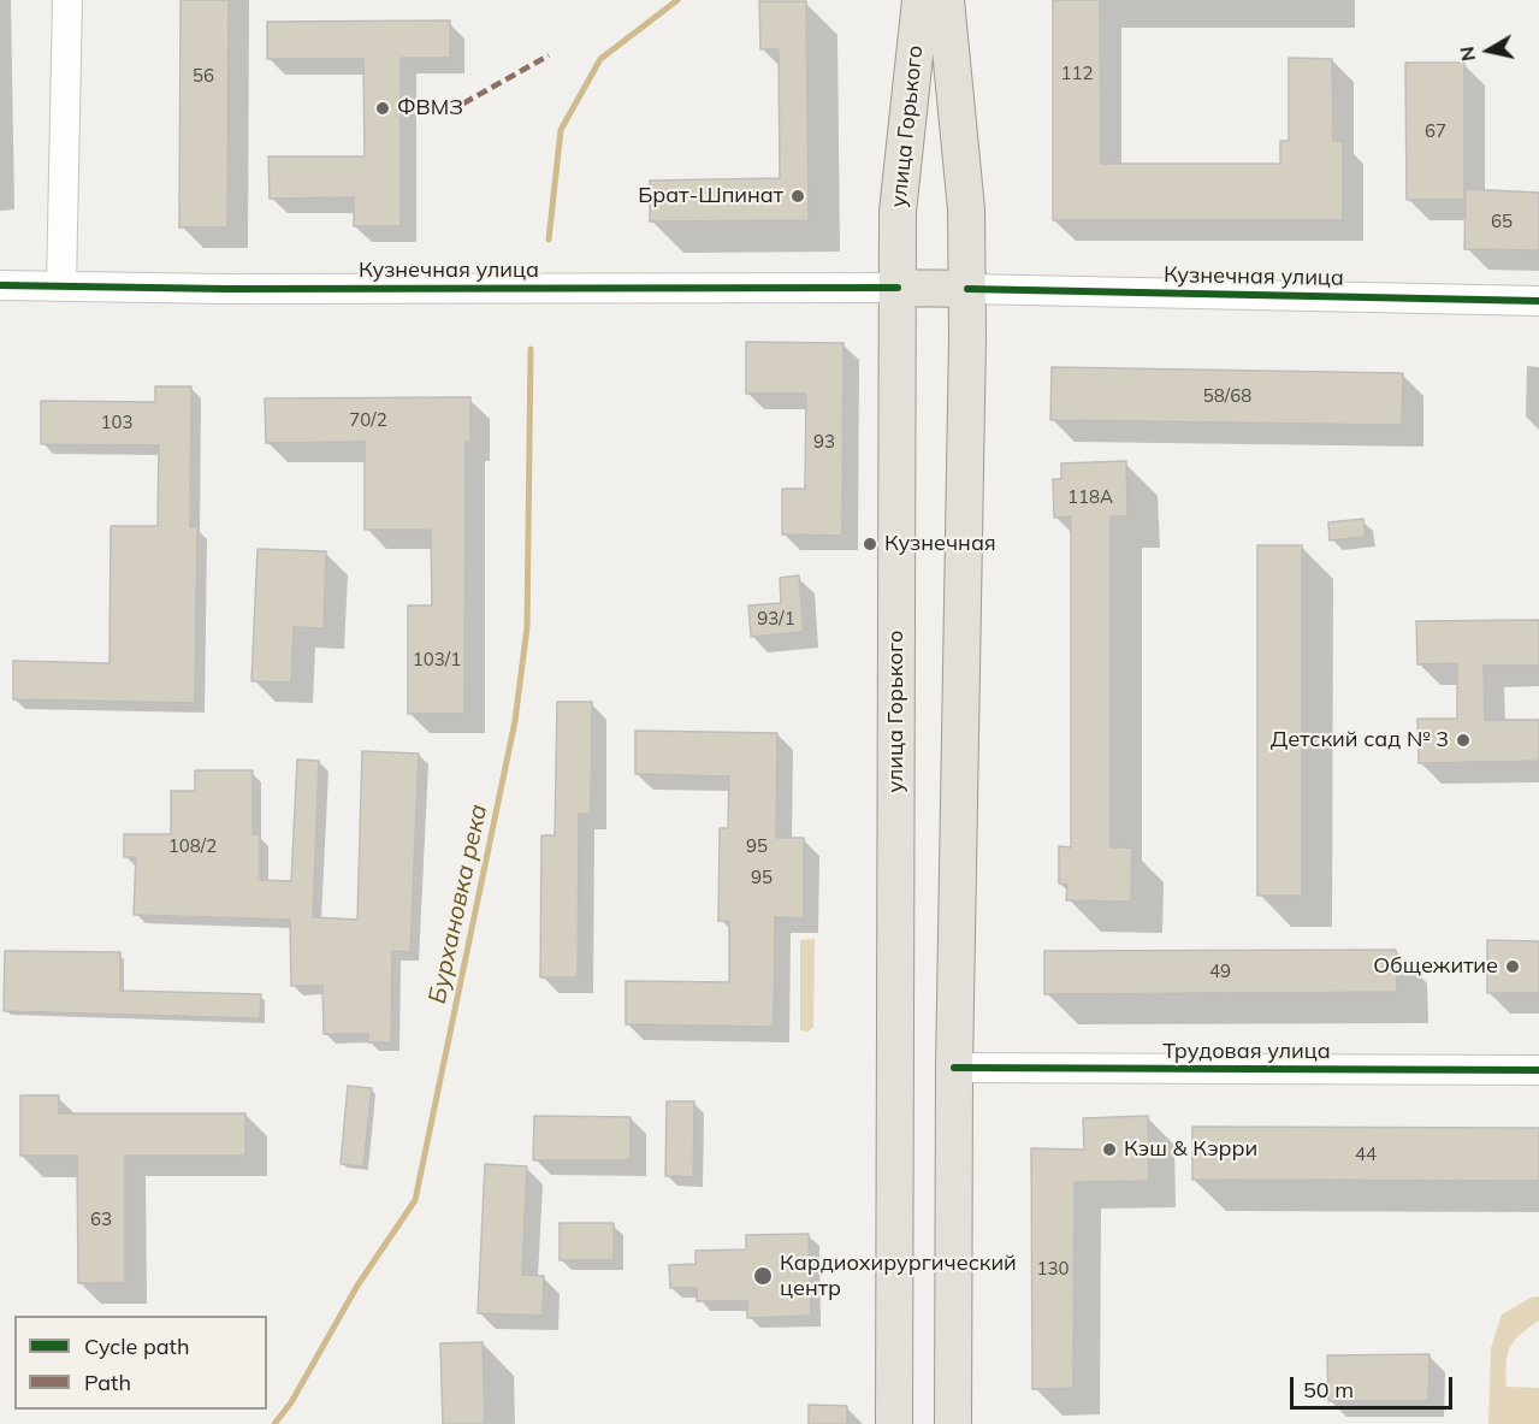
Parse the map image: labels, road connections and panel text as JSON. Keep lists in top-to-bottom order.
{
  "streets": {
    "main road": ["улица Горького", "Кузнечная улица", "Трудовая улица"]
  },
  "crossings": [
    ["улица Горького", "Кузнечная улица"],
    ["улица Горького", "Трудовая улица"]
  ],
  "water": ["Бурхановка река"],
  "places": [
    "ФВМЗ",
    "Брат-Шпинат",
    "Кузнечная",
    "Детский сад № 3",
    "Общежитие",
    "Кэш & Кэрри",
    "Кардиохирургический центр"
  ],
  "house_numbers": [
    "112",
    "56",
    "67",
    "65",
    "58/68",
    "70/2",
    "103",
    "93",
    "118А",
    "93/1",
    "103/1",
    "108/2",
    "95",
    "95",
    "49",
    "44",
    "63",
    "130"
  ],
  "legend": ["Cycle path", "Path"],
  "scale_bar": "50 m",
  "north": "left"
}
